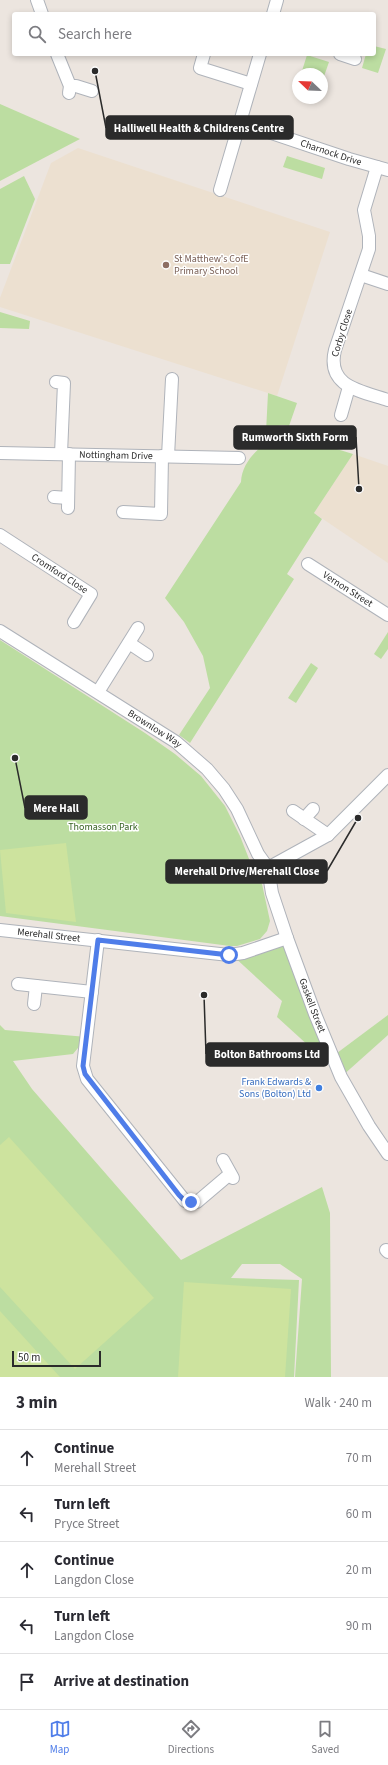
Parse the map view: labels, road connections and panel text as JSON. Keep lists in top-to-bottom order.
{
  "streets": {
    "street": [
      "Charnock Drive",
      "Corby Close",
      "Nottingham Drive",
      "Cromford Close",
      "Vernon Street",
      "Brownlow Way",
      "Merehall Street",
      "Gaskell Street"
    ]
  },
  "crossings": [
    ["Charnock Drive", "Corby Close"],
    ["Brownlow Way", "Gaskell Street"],
    ["Merehall Street", "Gaskell Street"]
  ],
  "parks": ["Thomasson Park"],
  "places": [
    "Halliwell Health & Childrens Centre",
    "St Matthew's CofE Primary School",
    "Rumworth Sixth Form",
    "Mere Hall",
    "Merehall Drive/Merehall Close",
    "Bolton Bathrooms Ltd",
    "Frank Edwards & Sons (Bolton) Ltd"
  ],
  "scale_bar": "50 m",
  "north": "top left",
  "page": {
    "search": "Search here",
    "scale": "50 m",
    "heading": ["3 min", "Walk · 240 m"],
    "list": [
      ["Continue", "Merehall Street", "70 m"],
      ["Turn left", "Pryce Street", "60 m"],
      ["Continue", "Langdon Close", "20 m"],
      ["Turn left", "Langdon Close", "90 m"],
      "Arrive at destination"
    ],
    "nav": ["Map", "Directions", "Saved"]
  }
}
